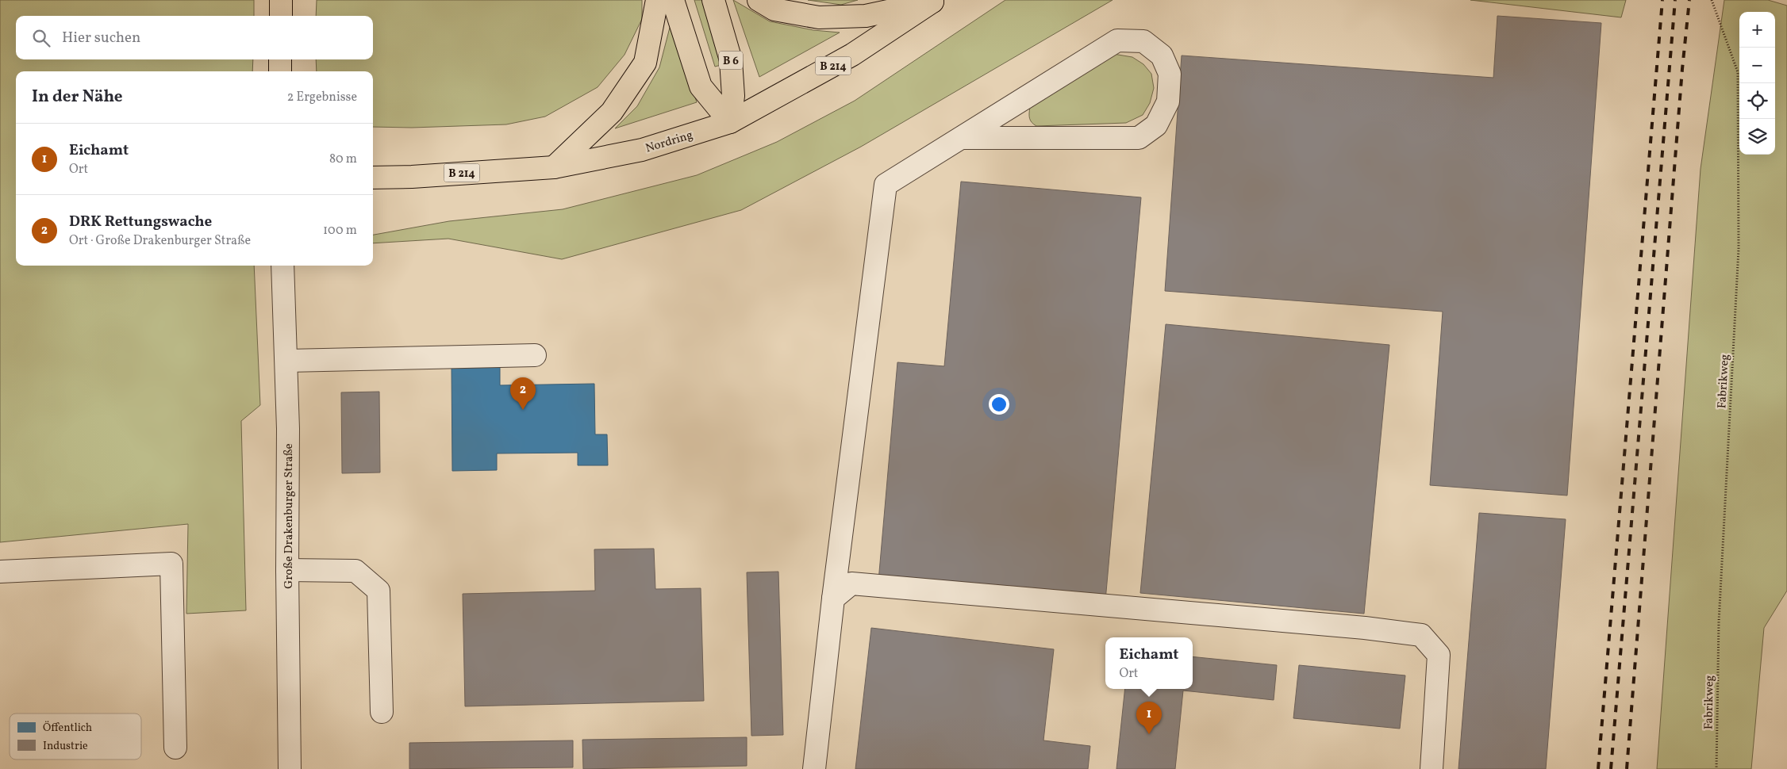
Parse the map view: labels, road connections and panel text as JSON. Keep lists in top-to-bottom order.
{
  "streets": {
    "main road": ["B 6", "B 214", "Nordring"],
    "street": ["Große Drakenburger Straße"],
    "path": ["Fabrikweg"]
  },
  "crossings": [
    ["B 6", "Nordring"]
  ],
  "legend": ["Öffentlich", "Industrie"],
  "page": {
    "map_buttons": ["+", "−"],
    "search": "Hier suchen",
    "heading": ["In der Nähe", "2 Ergebnisse"],
    "list": [
      {
        "mark": "1",
        "name": "Eichamt",
        "note": "Ort",
        "value": "80 m"
      },
      {
        "mark": "2",
        "name": "DRK Rettungswache",
        "note": "Ort · Große Drakenburger Straße",
        "value": "100 m"
      }
    ],
    "pins": ["2", "1"],
    "popup": ["Eichamt", "Ort"]
  }
}
